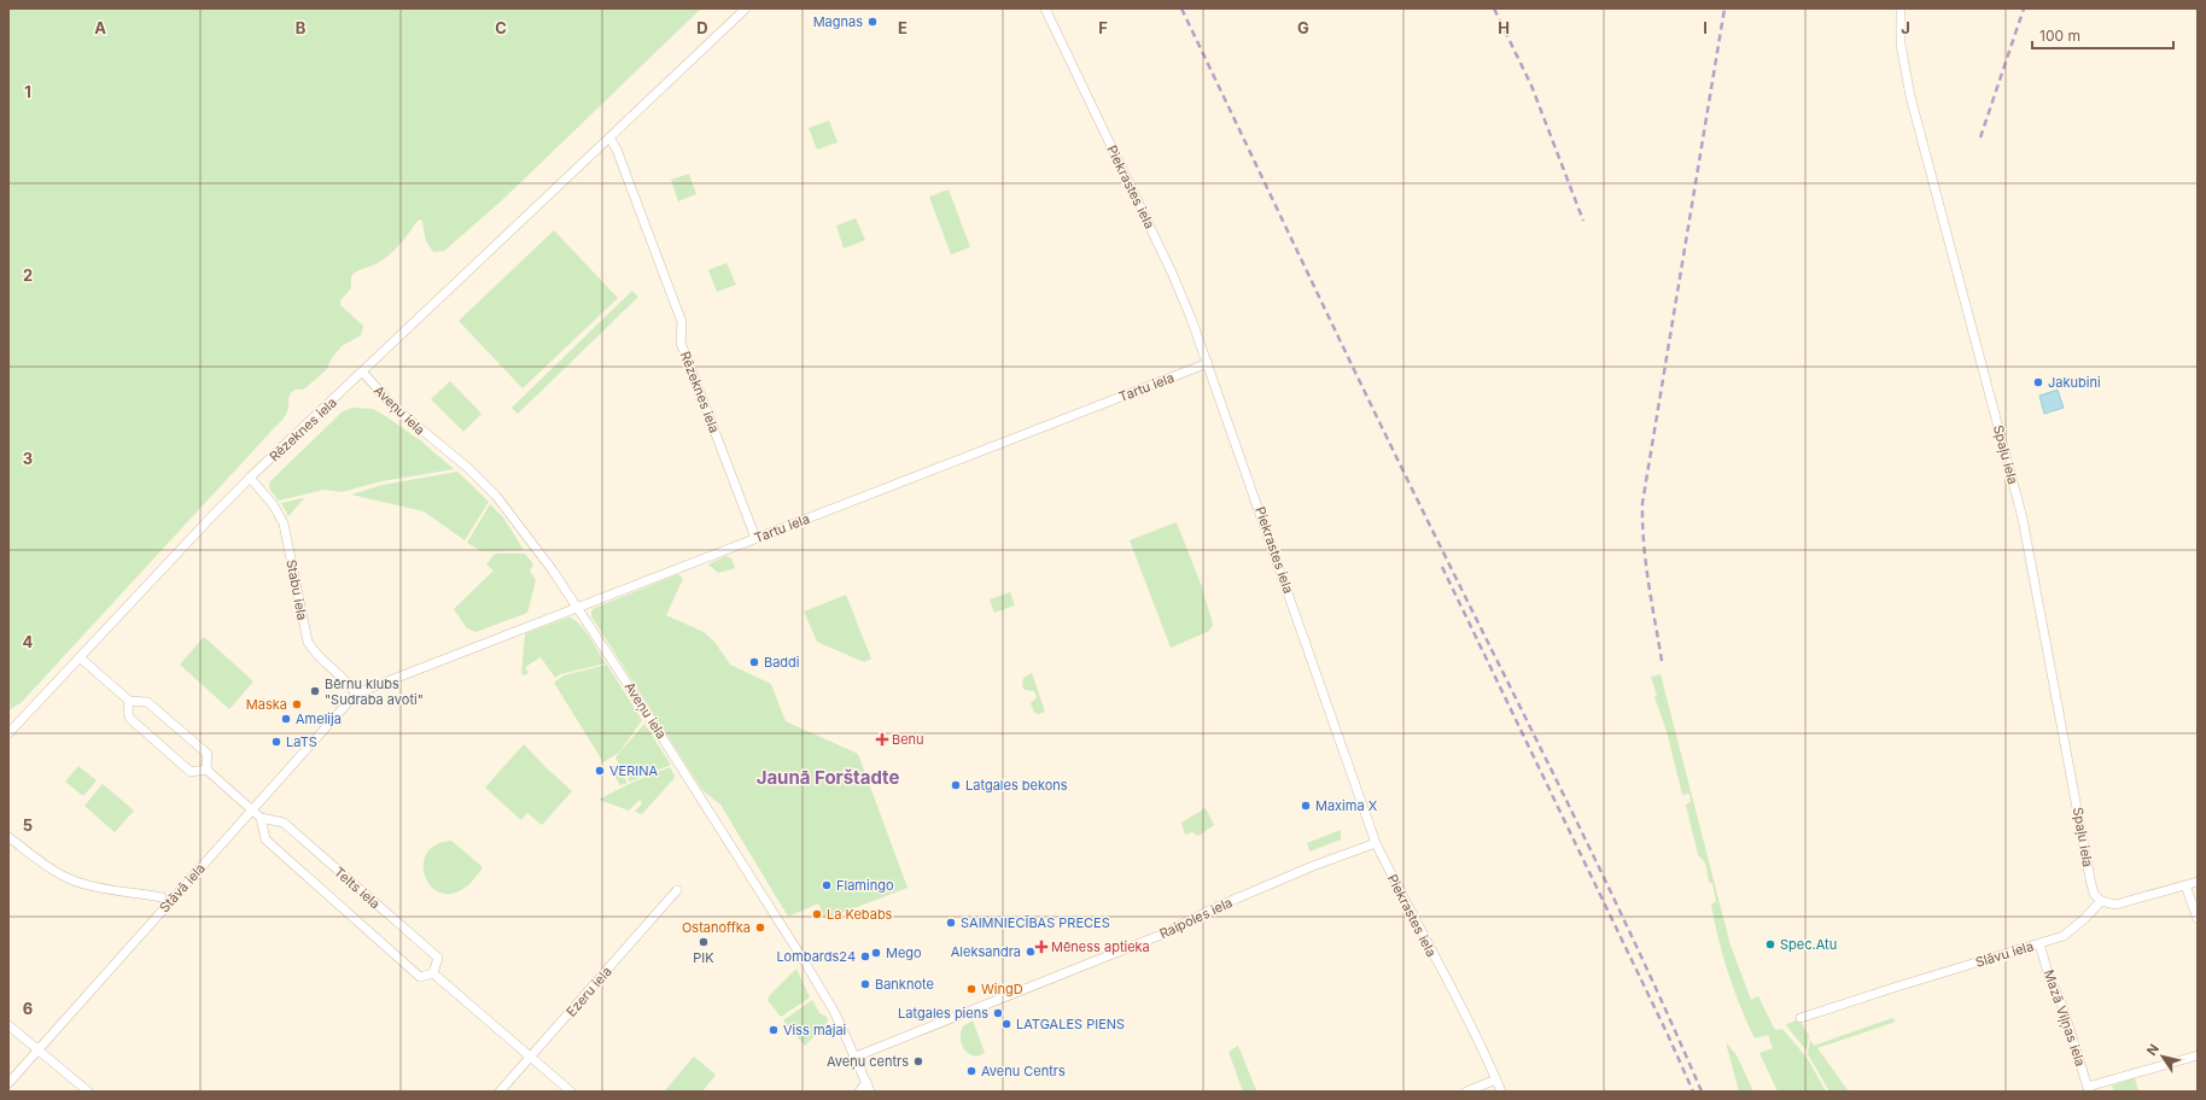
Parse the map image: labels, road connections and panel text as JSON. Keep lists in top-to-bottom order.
{
  "streets": {
    "street": [
      "Piekrastes iela",
      "Tartu iela",
      "Rēzeknes iela",
      "Aveņu iela",
      "Spaļu iela",
      "Stabu iela",
      "Stāvā iela",
      "Telts iela",
      "Raipoles iela",
      "Slāvu iela",
      "Ezeru iela",
      "Mazā Viļņas iela"
    ]
  },
  "crossings": [
    ["Piekrastes iela", "Tartu iela"],
    ["Piekrastes iela", "Raipoles iela"],
    ["Tartu iela", "Rēzeknes iela"],
    ["Tartu iela", "Aveņu iela"],
    ["Tartu iela", "Stabu iela"],
    ["Tartu iela", "Stāvā iela"],
    ["Rēzeknes iela", "Aveņu iela"],
    ["Rēzeknes iela", "Stabu iela"],
    ["Aveņu iela", "Raipoles iela"],
    ["Spaļu iela", "Slāvu iela"],
    ["Stabu iela", "Stāvā iela"],
    ["Stāvā iela", "Telts iela"],
    ["Slāvu iela", "Mazā Viļņas iela"]
  ],
  "districts": ["Jaunā Forštadte"],
  "places": {
    "other": [
      "Magnas",
      "Jakubini",
      "Baddi",
      "Bērnu klubs \"Sudraba avoti\"",
      "Maska",
      "Amelija",
      "LaTS",
      "VERINA",
      "Latgales bekons",
      "Maxima X",
      "Flamingo",
      "La Kebabs",
      "SAIMNIECĪBAS PRECES",
      "Ostanoffka",
      "PIK",
      "Spec.Atu",
      "Aleksandra",
      "Mego",
      "Lombards24",
      "Banknote",
      "WingD",
      "Latgales piens",
      "LATGALES PIENS",
      "Viss mājai",
      "Aveņu centrs",
      "Avenu Centrs"
    ],
    "health": ["Benu", "Mēness aptieka"]
  },
  "scale_bar": "100 m",
  "north": "top left",
  "grid": {
    "columns": [
      "A",
      "B",
      "C",
      "D",
      "E",
      "F",
      "G",
      "H",
      "I",
      "J"
    ],
    "rows": [
      "1",
      "2",
      "3",
      "4",
      "5",
      "6"
    ]
  }
}
